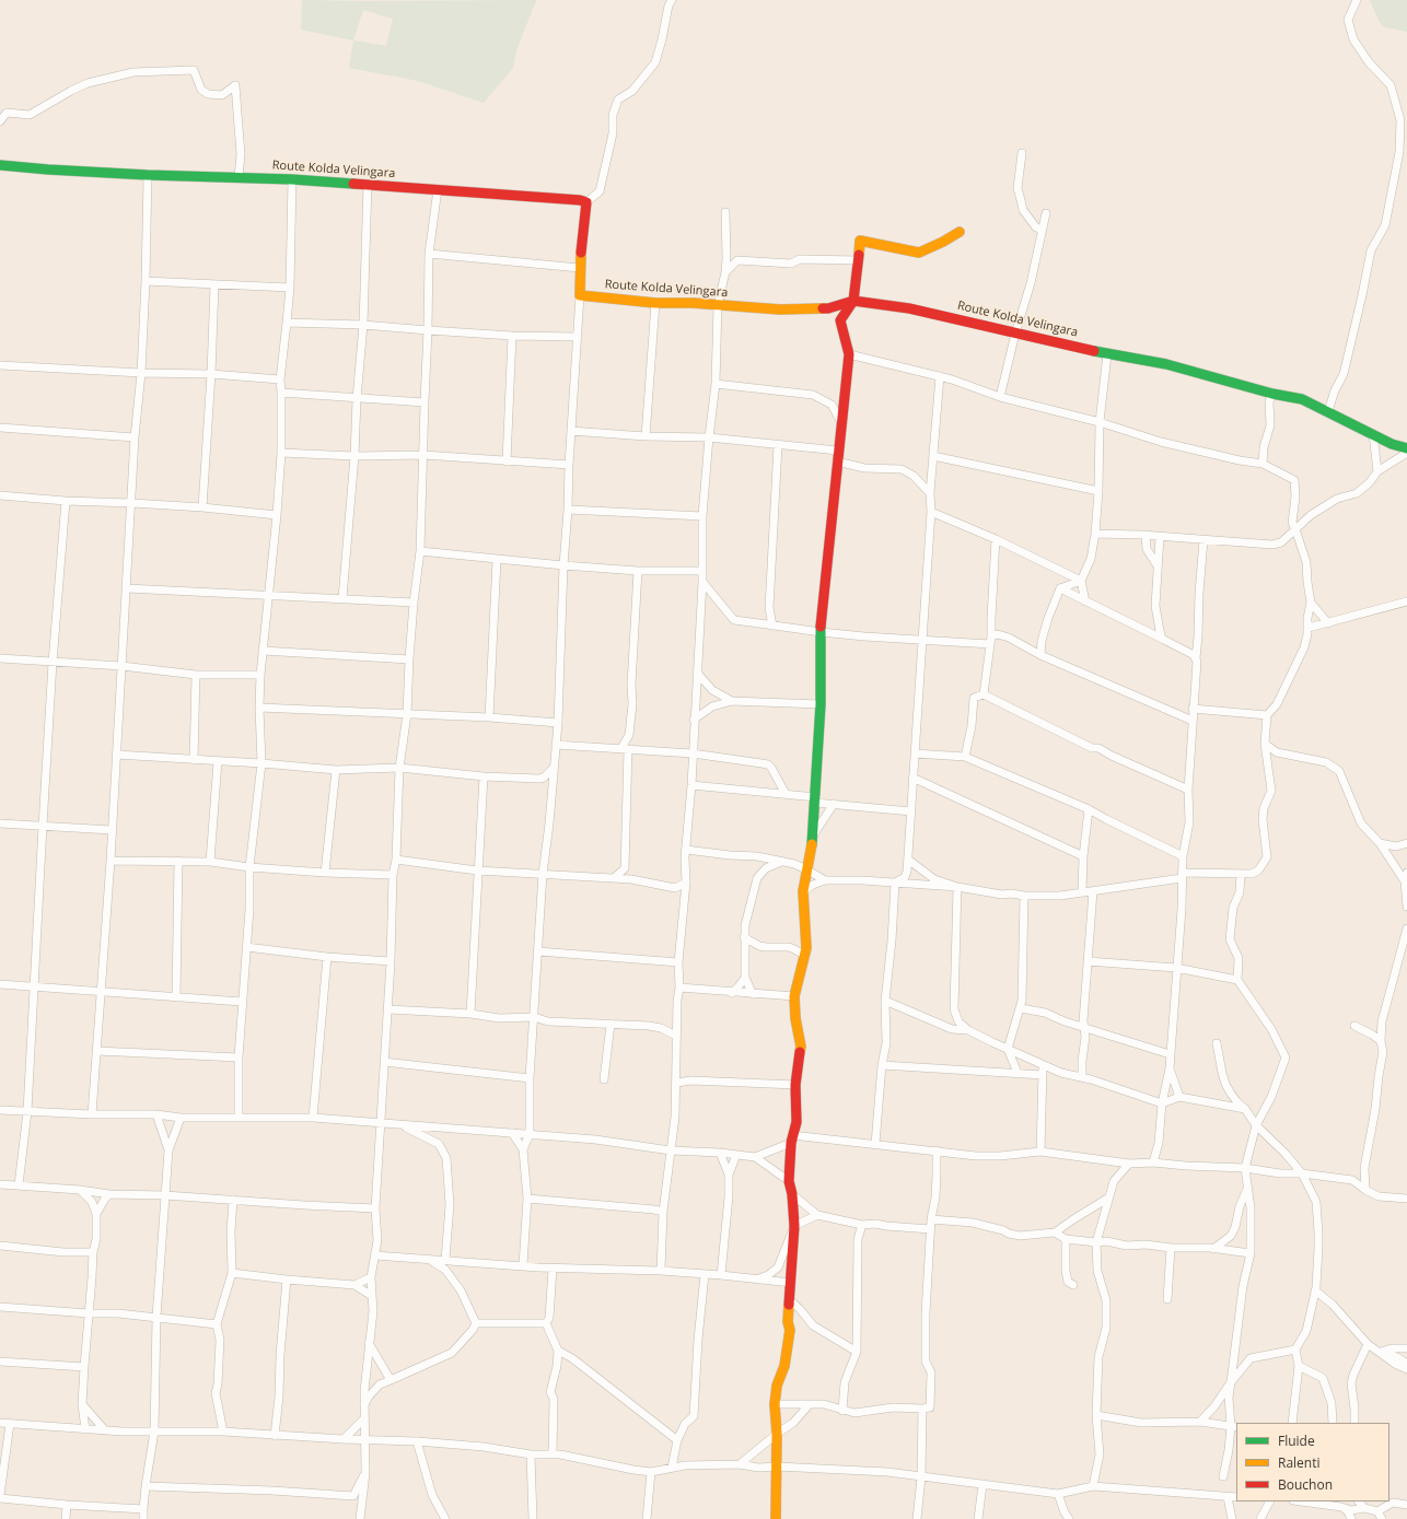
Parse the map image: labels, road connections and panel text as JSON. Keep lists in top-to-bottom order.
{
  "streets": {
    "main road": ["Route Kolda Velingara"]
  },
  "legend": ["Fluide", "Ralenti", "Bouchon"]
}
